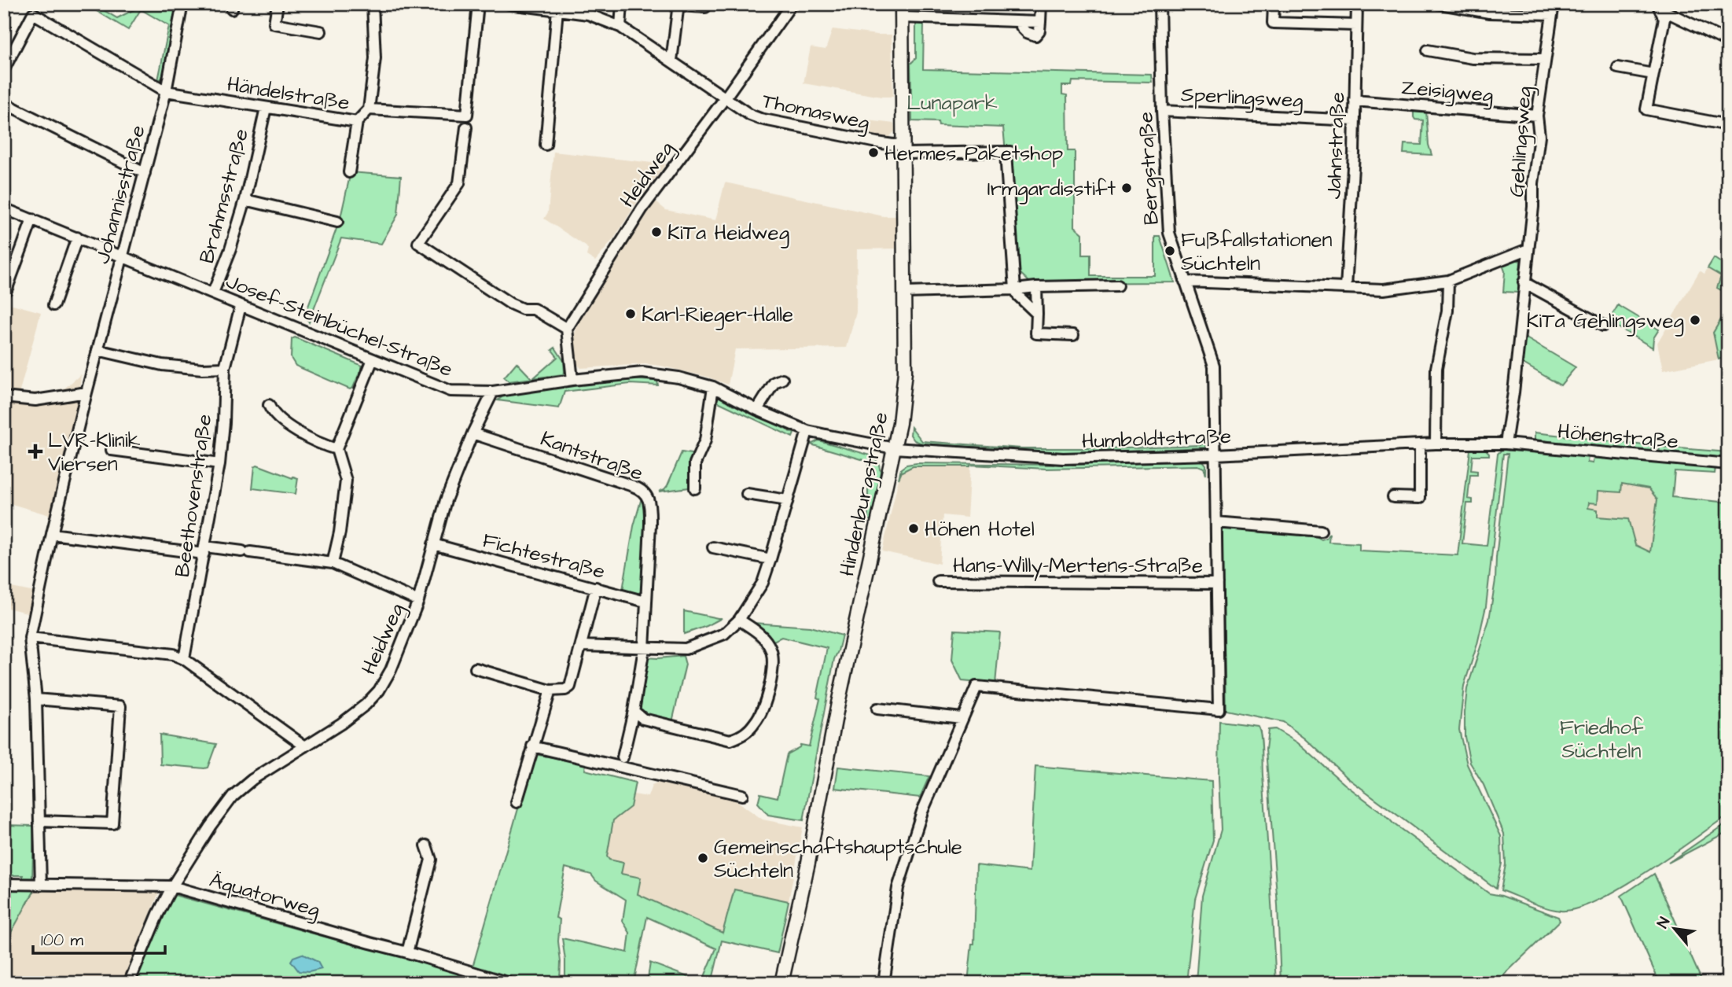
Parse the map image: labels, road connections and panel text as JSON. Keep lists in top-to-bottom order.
{
  "streets": {
    "main road": ["Hindenburgstraße"],
    "street": [
      "Zeisigweg",
      "Händelstraße",
      "Sperlingsweg",
      "Thomasweg",
      "Gehlingsweg",
      "Jahnstraße",
      "Bergstraße",
      "Heidweg",
      "Johannisstraße",
      "Brahmsstraße",
      "Josef-Steinbüchel-Straße",
      "Höhenstraße",
      "Humboldtstraße",
      "Kantstraße",
      "Beethovenstraße",
      "Fichtestraße",
      "Hans-Willy-Mertens-Straße",
      "Äquatorweg"
    ]
  },
  "crossings": [
    ["Zeisigweg", "Gehlingsweg"],
    ["Zeisigweg", "Jahnstraße"],
    ["Händelstraße", "Johannisstraße"],
    ["Händelstraße", "Brahmsstraße"],
    ["Sperlingsweg", "Jahnstraße"],
    ["Sperlingsweg", "Bergstraße"],
    ["Thomasweg", "Heidweg"],
    ["Thomasweg", "Hindenburgstraße"],
    ["Gehlingsweg", "Höhenstraße"],
    ["Gehlingsweg", "Humboldtstraße"],
    ["Bergstraße", "Humboldtstraße"],
    ["Bergstraße", "Hans-Willy-Mertens-Straße"],
    ["Heidweg", "Josef-Steinbüchel-Straße"],
    ["Heidweg", "Kantstraße"],
    ["Heidweg", "Fichtestraße"],
    ["Heidweg", "Äquatorweg"],
    ["Johannisstraße", "Josef-Steinbüchel-Straße"],
    ["Johannisstraße", "Äquatorweg"],
    ["Brahmsstraße", "Josef-Steinbüchel-Straße"],
    ["Josef-Steinbüchel-Straße", "Humboldtstraße"],
    ["Josef-Steinbüchel-Straße", "Hindenburgstraße"],
    ["Josef-Steinbüchel-Straße", "Beethovenstraße"],
    ["Höhenstraße", "Humboldtstraße"],
    ["Humboldtstraße", "Hindenburgstraße"],
    ["Kantstraße", "Fichtestraße"]
  ],
  "parks": ["Lunapark", "Friedhof Süchteln"],
  "places": {
    "other": [
      "Hermes Paketshop",
      "Irmgardisstift",
      "KiTa Heidweg",
      "Fußfallstationen Süchteln",
      "Karl-Rieger-Halle",
      "KiTa Gehlingsweg",
      "Höhen Hotel",
      "Gemeinschaftshauptschule Süchteln"
    ],
    "health": ["LVR-Klinik Viersen"]
  },
  "scale_bar": "100 m",
  "north": "top left"
}
